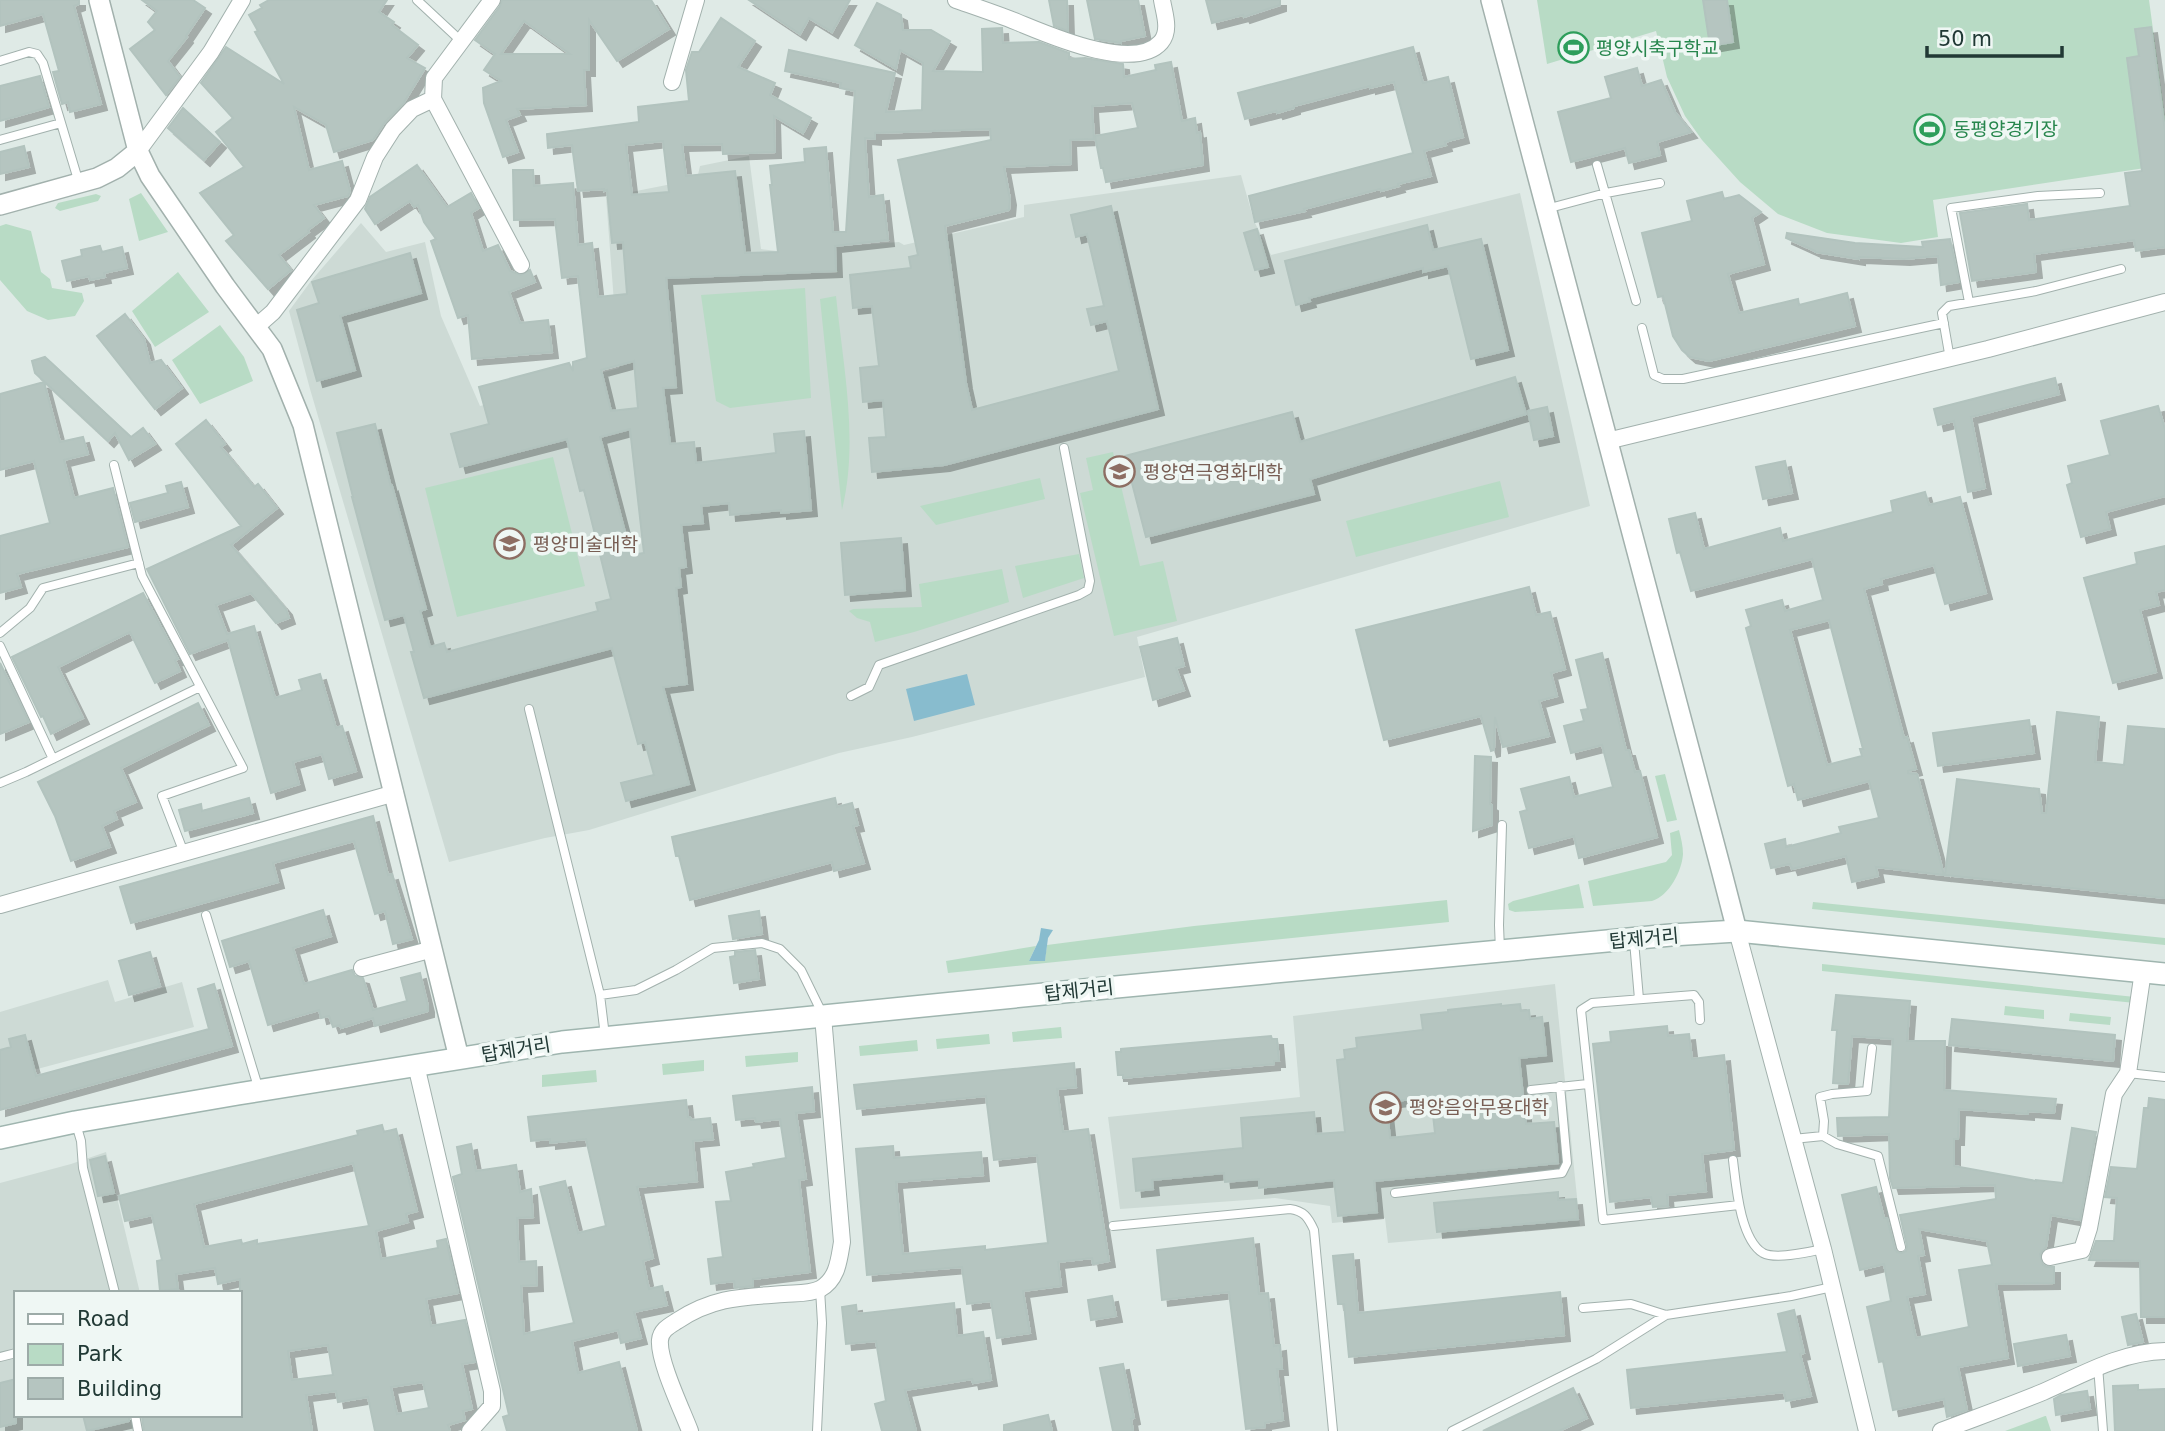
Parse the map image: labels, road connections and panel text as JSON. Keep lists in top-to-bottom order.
{
  "streets": {
    "main road": ["탑제거리"]
  },
  "places": {
    "sports": ["평양시축구학교", "동평양경기장"],
    "school or university": ["평양연극영화대학", "평양미술대학", "평양음악무용대학"]
  },
  "legend": ["Road", "Park", "Building"],
  "scale_bar": "50 m"
}
